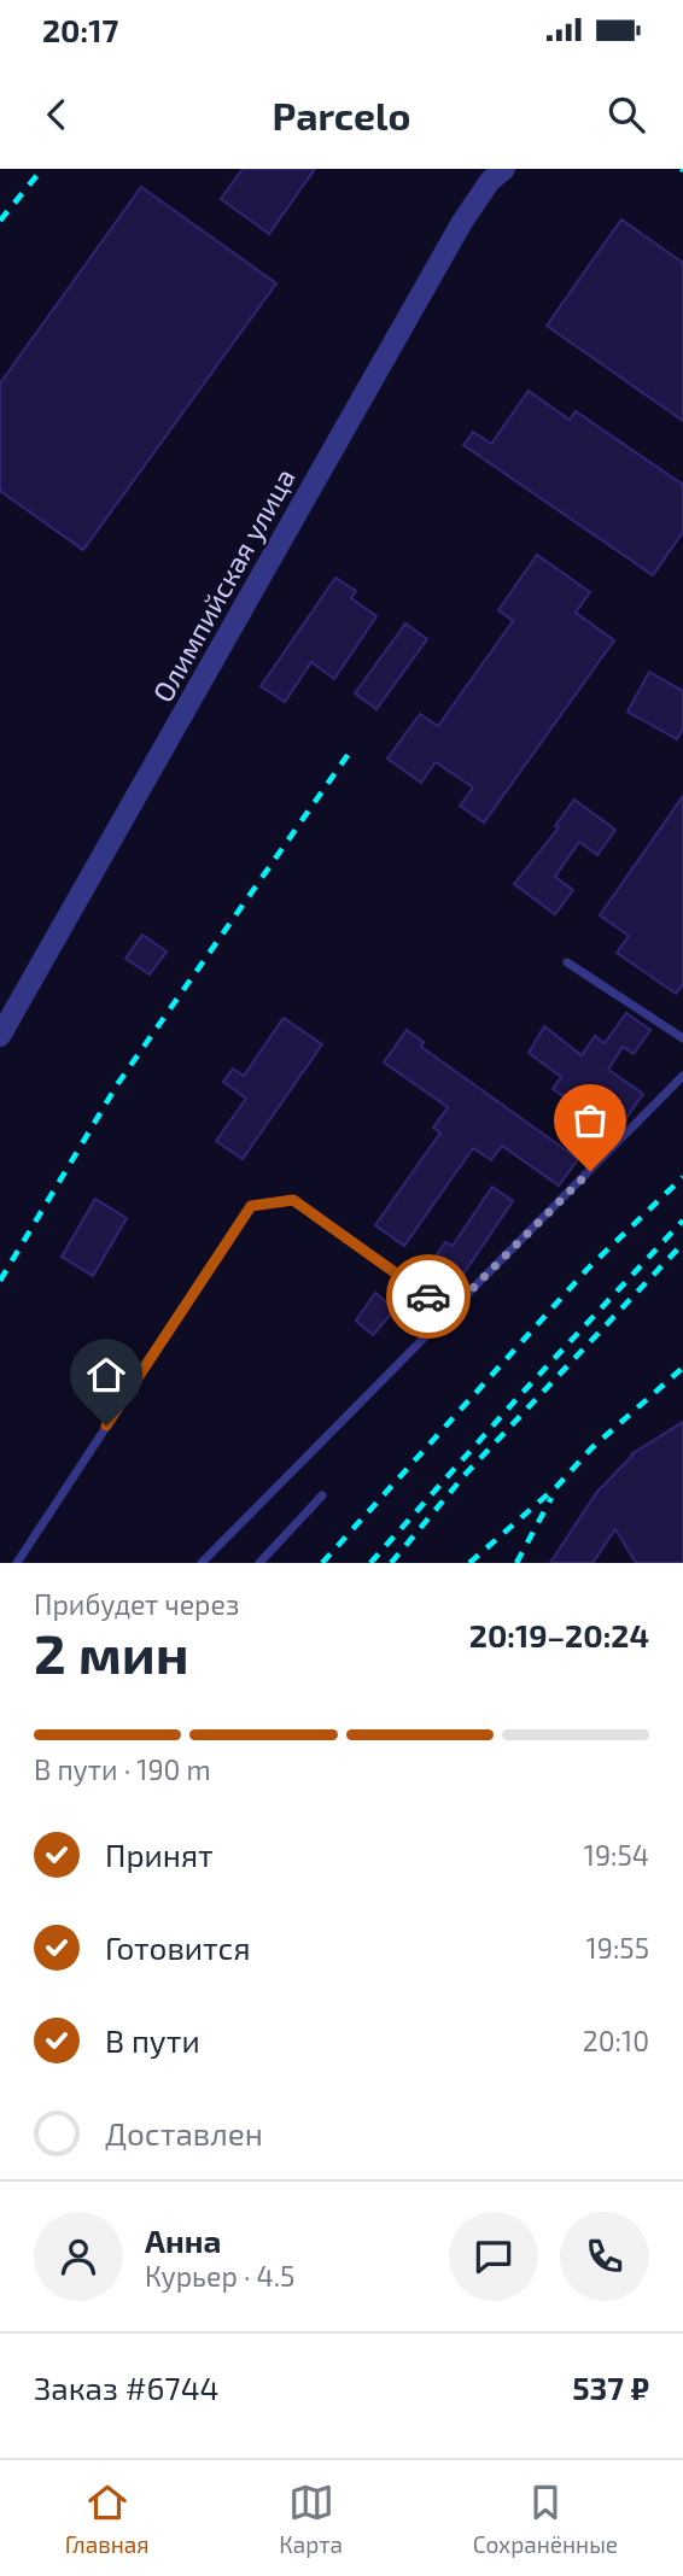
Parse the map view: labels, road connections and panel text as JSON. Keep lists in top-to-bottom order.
{
  "streets": {
    "street": ["Олимпийская улица"]
  },
  "page": {
    "status": "20:17",
    "header": "Parcelo",
    "heading": ["2 мин", "Прибудет через", "20:19–20:24"],
    "panel": [
      "Анна",
      "Курьер · 4.5",
      "Заказ #6744",
      "537 ₽"
    ],
    "bar": "В пути · 190 m",
    "list": [
      ["Принят", "19:54"],
      ["Готовится", "19:55"],
      ["В пути", "20:10"],
      "Доставлен"
    ],
    "tabs": ["Главная", "Карта", "Сохранённые"]
  }
}
